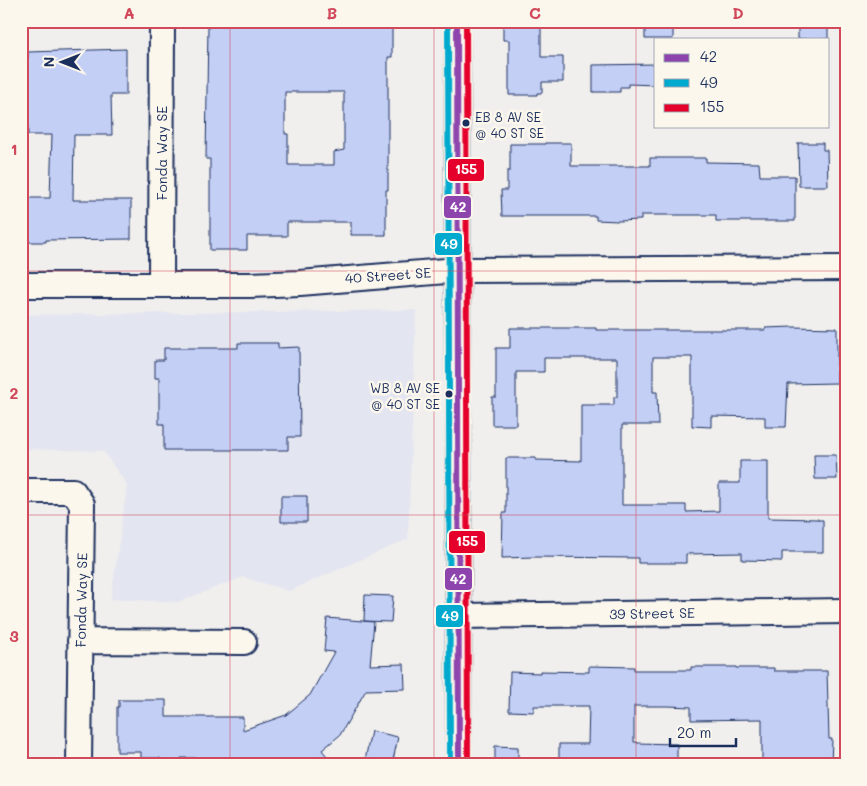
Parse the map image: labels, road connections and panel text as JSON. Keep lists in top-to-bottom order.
{
  "streets": {
    "street": ["Fonda Way SE", "40 Street SE", "39 Street SE"]
  },
  "crossings": [
    ["Fonda Way SE", "40 Street SE"]
  ],
  "places": ["EB 8 AV SE @ 40 ST SE", "WB 8 AV SE @ 40 ST SE"],
  "lines": ["transit line 42", "transit line 49", "transit line 155"],
  "legend": ["42", "49", "155"],
  "scale_bar": "20 m",
  "north": "left",
  "grid": {
    "columns": [
      "A",
      "B",
      "C",
      "D"
    ],
    "rows": ["1", "2", "3"]
  }
}
